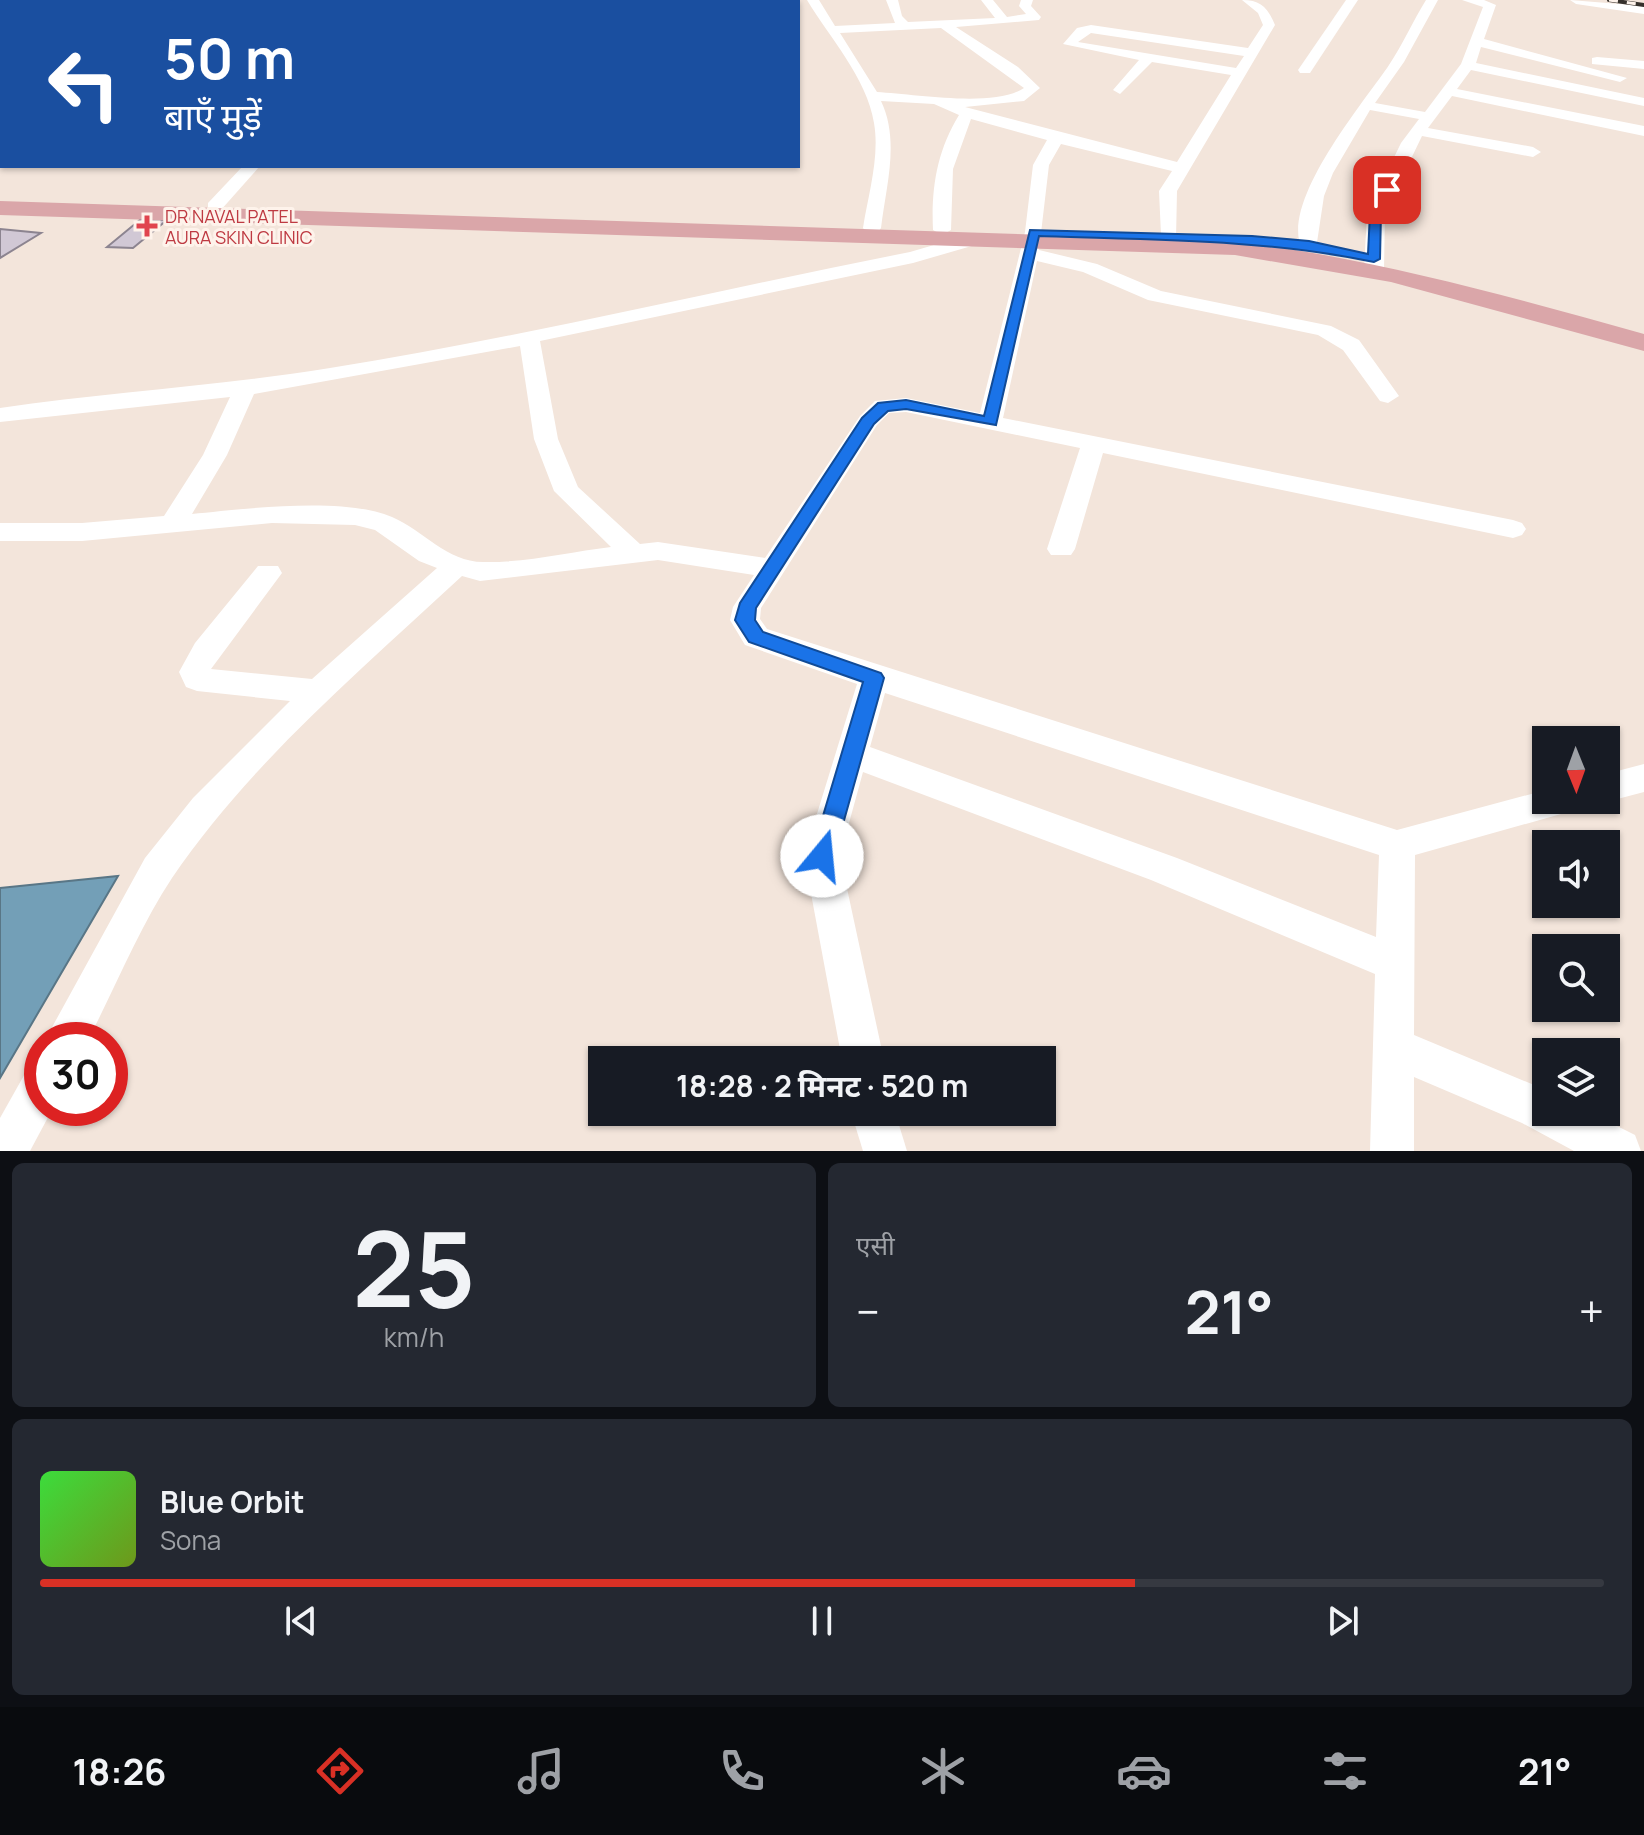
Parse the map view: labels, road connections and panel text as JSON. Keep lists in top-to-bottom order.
{
  "places": {
    "health": ["DR NAVAL PATEL AURA SKIN CLINIC"]
  },
  "north": "bottom",
  "page": {
    "turn": ["50 m", "बाएँ मुड़ें"],
    "limit": "30",
    "trip": "18:28 · 2 मिनट · 520 m",
    "tile": [
      ["25", "km/h"],
      "एसी"
    ],
    "heat": ["−", "21°", "+"],
    "song": ["Blue Orbit", "Sona"],
    "tabs": ["18:26", "21°"]
  }
}
